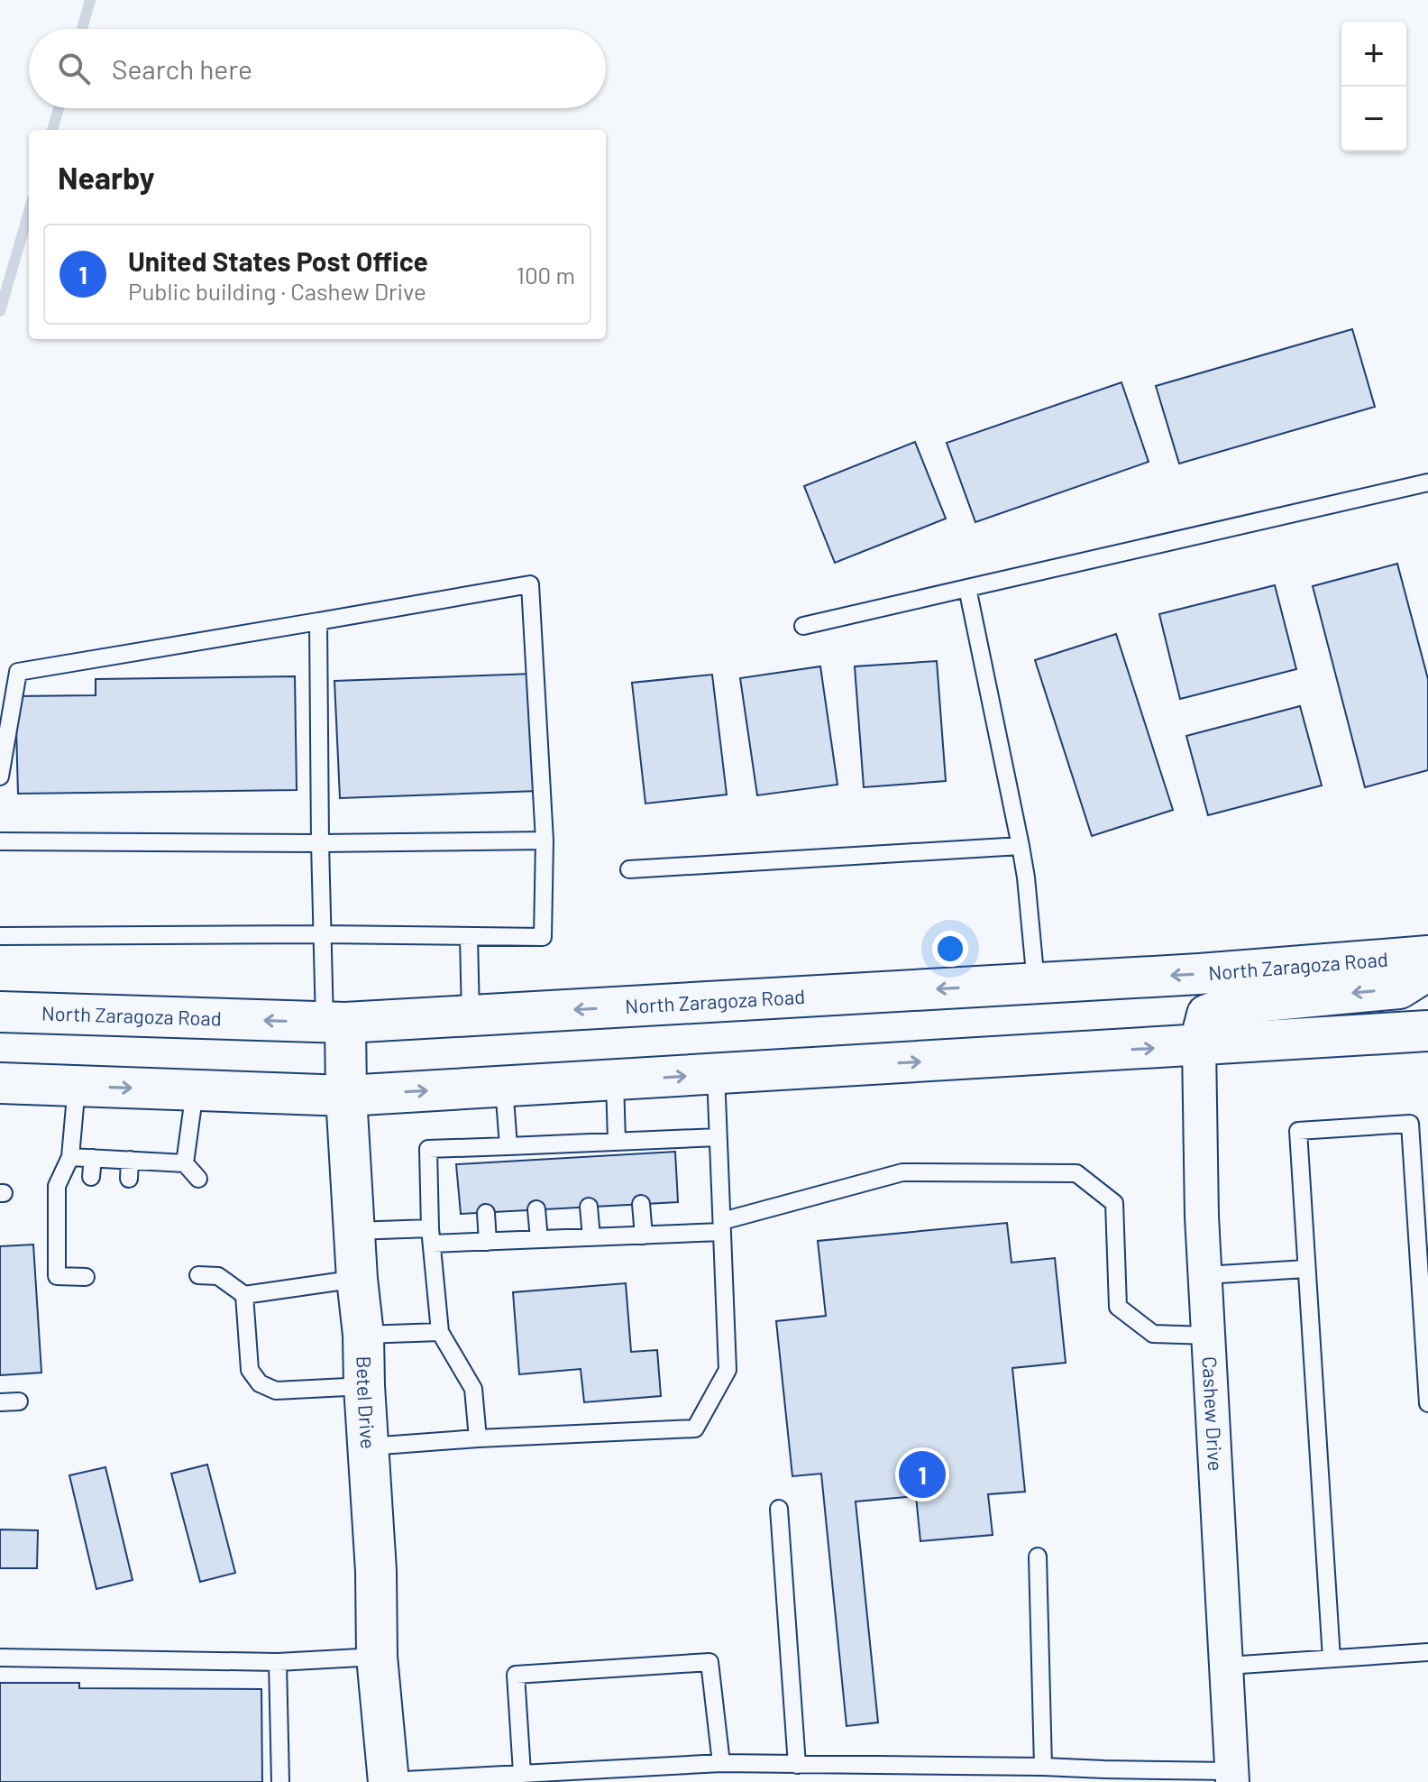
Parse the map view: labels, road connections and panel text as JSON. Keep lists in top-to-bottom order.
{
  "streets": {
    "main road": ["North Zaragoza Road", "Betel Drive"],
    "street": ["Cashew Drive"]
  },
  "crossings": [
    ["North Zaragoza Road", "Betel Drive"]
  ],
  "page": {
    "map_buttons": ["+", "−"],
    "search": "Search here",
    "heading": "Nearby",
    "list": [
      {
        "mark": "1",
        "name": "United States Post Office",
        "note": "Public building · Cashew Drive",
        "value": "100 m"
      }
    ],
    "pins": "1"
  }
}
